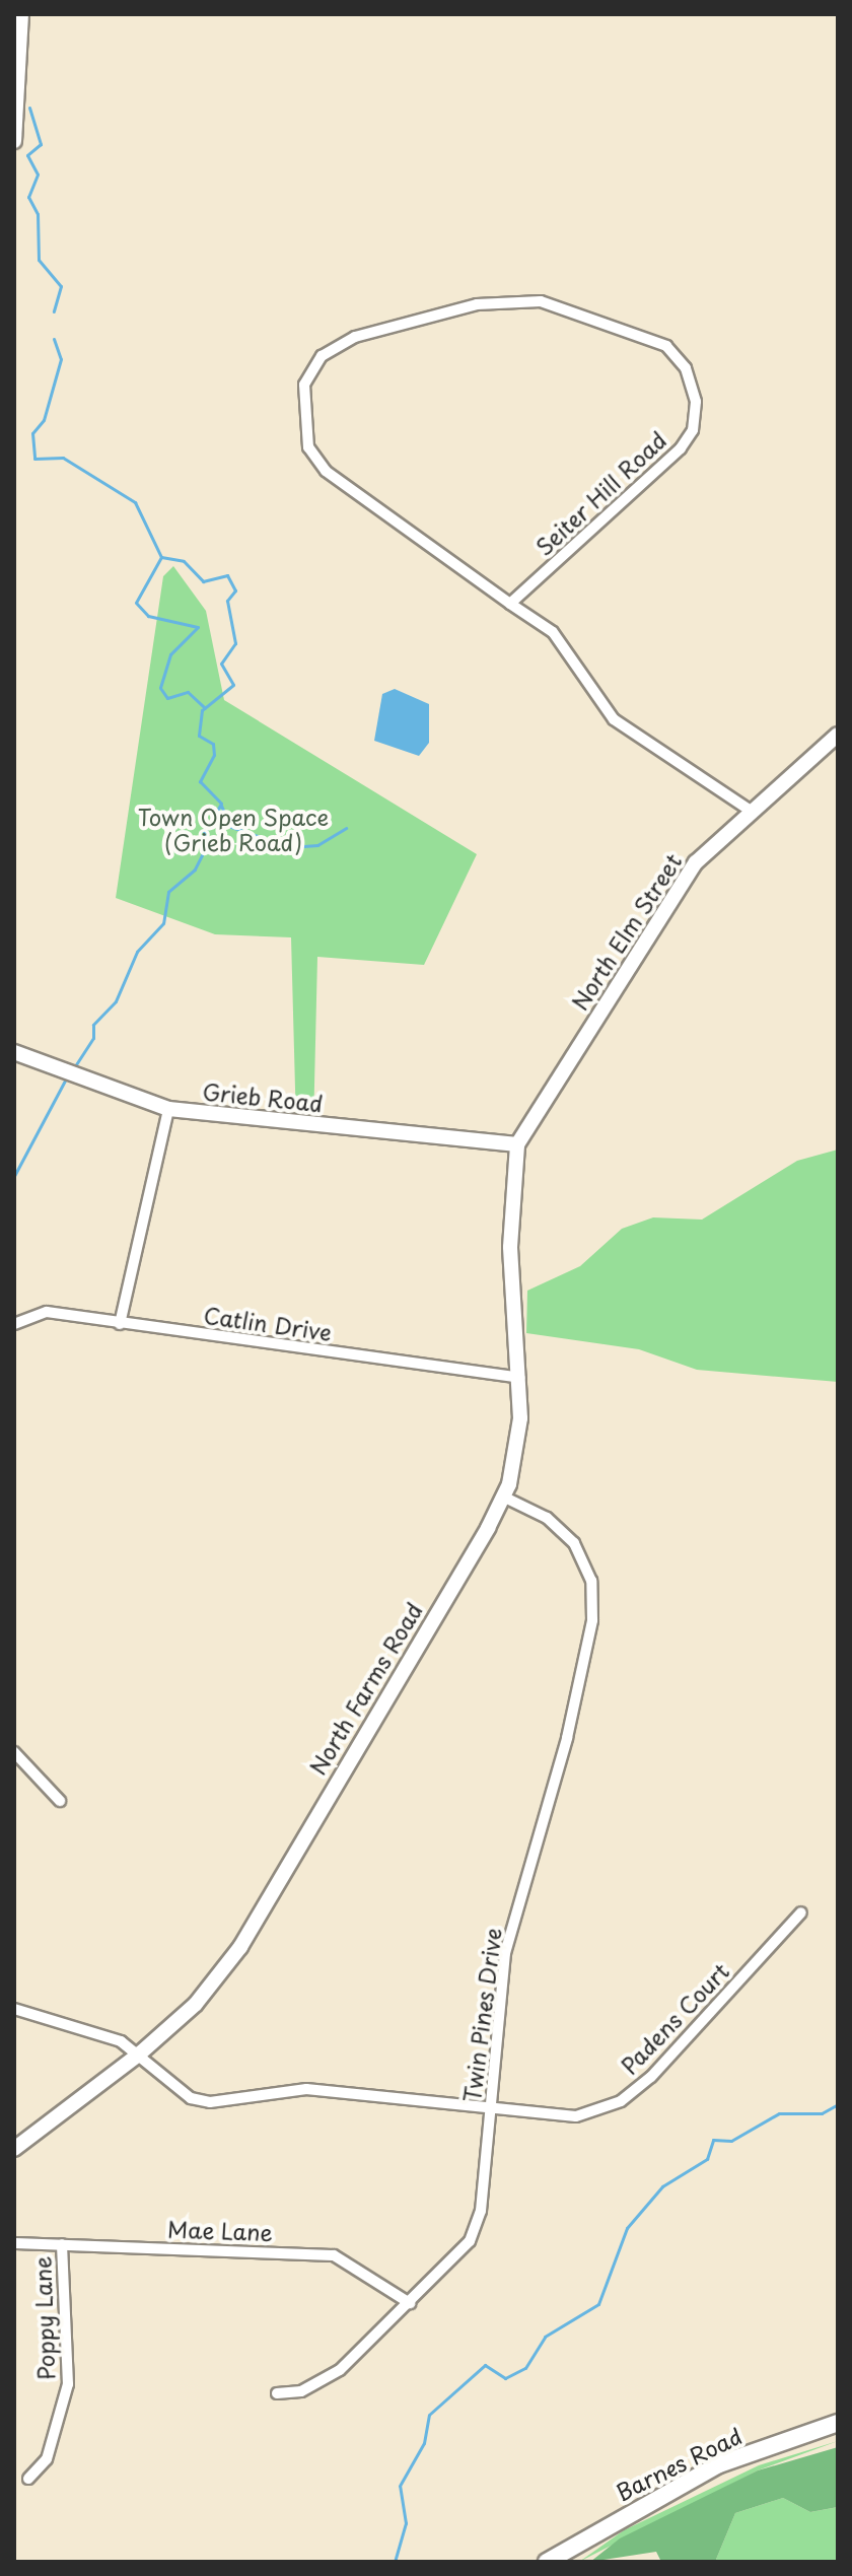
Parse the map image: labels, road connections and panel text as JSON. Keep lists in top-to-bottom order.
{
  "streets": {
    "main road": [
      "North Elm Street",
      "Grieb Road",
      "North Farms Road",
      "Barnes Road"
    ],
    "street": [
      "Seiter Hill Road",
      "Catlin Drive",
      "Twin Pines Drive",
      "Padens Court",
      "Mae Lane",
      "Poppy Lane"
    ]
  },
  "crossings": [
    ["Seiter Hill Road", "North Elm Street"],
    ["North Elm Street", "Grieb Road"],
    ["North Elm Street", "North Farms Road"],
    ["Grieb Road", "North Farms Road"],
    ["Catlin Drive", "North Farms Road"],
    ["North Farms Road", "Twin Pines Drive"],
    ["North Farms Road", "Padens Court"],
    ["Twin Pines Drive", "Padens Court"],
    ["Twin Pines Drive", "Mae Lane"],
    ["Mae Lane", "Poppy Lane"]
  ],
  "parks": ["Town Open Space (Grieb Road)"]
}
